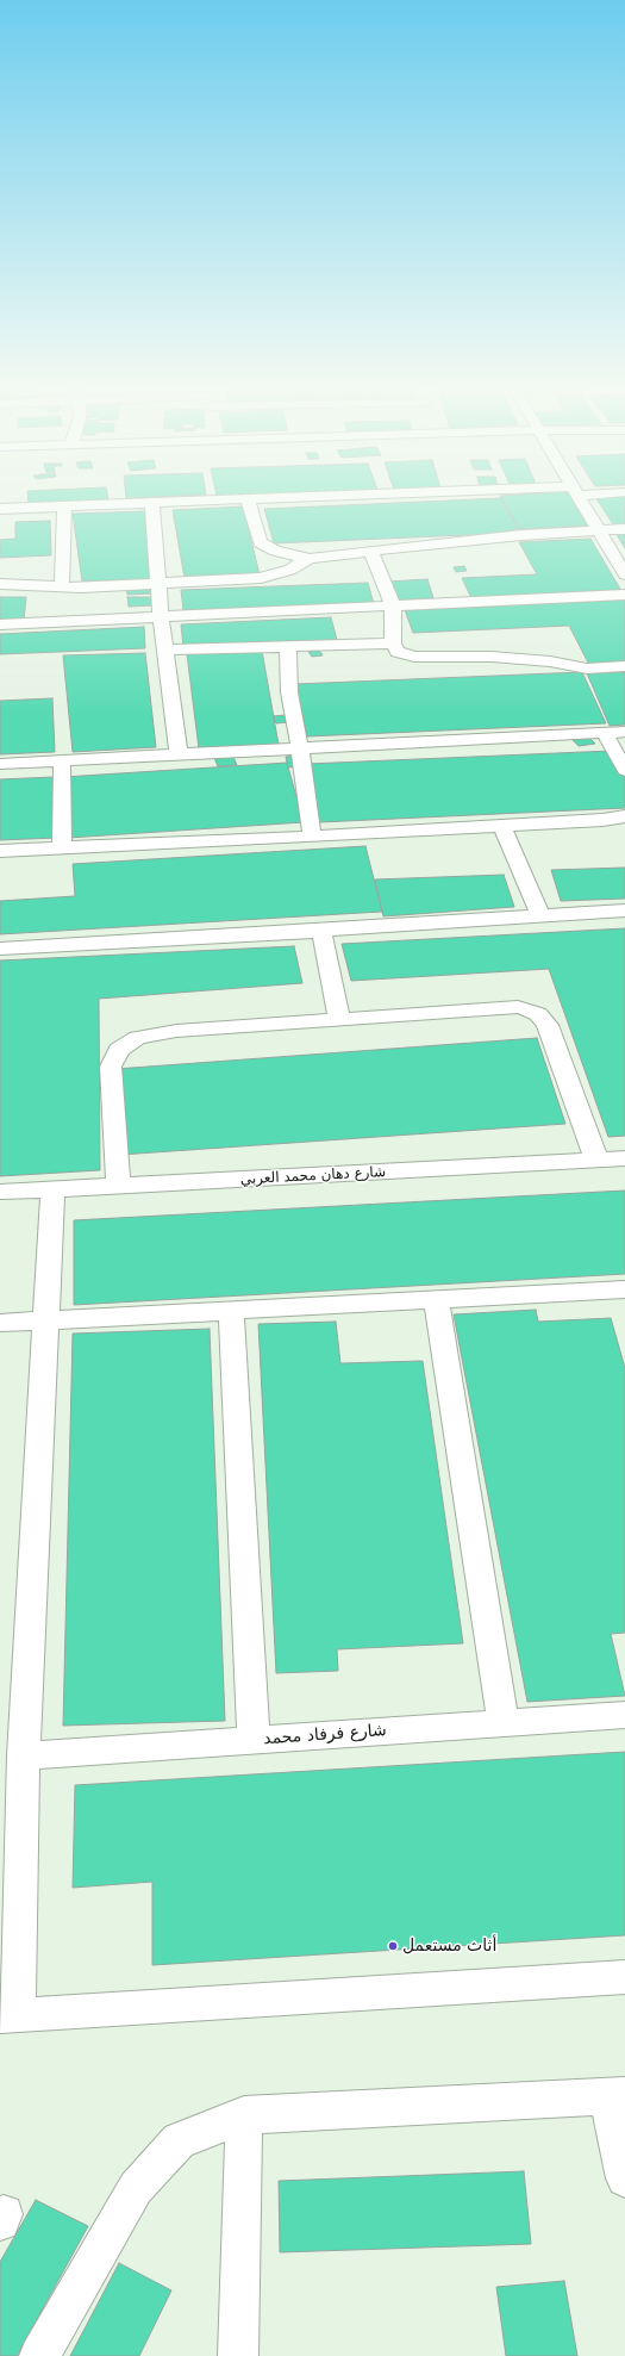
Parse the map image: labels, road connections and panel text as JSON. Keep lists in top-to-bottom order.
{
  "streets": {
    "street": ["شارع دهان محمد العربي", "شارع فرفاد محمد"]
  },
  "places": ["أثاث مستعمل"]
}
